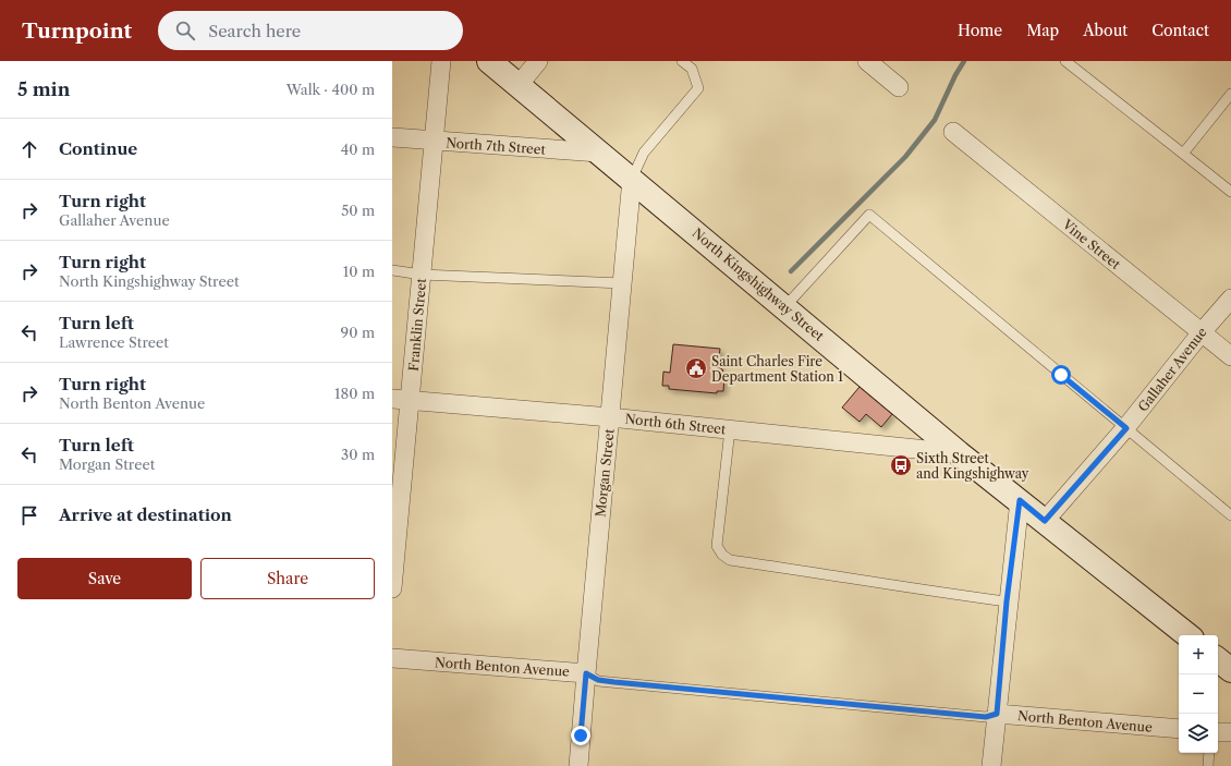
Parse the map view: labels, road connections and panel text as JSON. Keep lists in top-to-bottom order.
{
  "streets": {
    "main road": ["North Kingshighway Street"],
    "street": [
      "North 7th Street",
      "Vine Street",
      "Franklin Street",
      "Gallaher Avenue",
      "North 6th Street",
      "Morgan Street",
      "North Benton Avenue"
    ]
  },
  "crossings": [
    ["North 7th Street", "North Kingshighway Street"],
    ["North 7th Street", "Franklin Street"],
    ["Vine Street", "Gallaher Avenue"],
    ["North Kingshighway Street", "Gallaher Avenue"],
    ["North Kingshighway Street", "North 6th Street"],
    ["North Kingshighway Street", "Morgan Street"],
    ["Franklin Street", "North 6th Street"],
    ["North 6th Street", "Morgan Street"],
    ["Morgan Street", "North Benton Avenue"]
  ],
  "places": {
    "public building": ["Saint Charles Fire Department Station 1"],
    "bus stop": ["Sixth Street and Kingshighway"]
  },
  "page": {
    "header": "Turnpoint",
    "search": "Search here",
    "nav": [
      "Home",
      "Map",
      "About",
      "Contact"
    ],
    "heading": ["5 min", "Walk · 400 m"],
    "list": [
      ["Continue", "40 m"],
      ["Turn right", "Gallaher Avenue", "50 m"],
      ["Turn right", "North Kingshighway Street", "10 m"],
      ["Turn left", "Lawrence Street", "90 m"],
      ["Turn right", "North Benton Avenue", "180 m"],
      ["Turn left", "Morgan Street", "30 m"],
      "Arrive at destination"
    ],
    "buttons": ["Save", "Share"],
    "map_buttons": ["+", "−"]
  }
}
